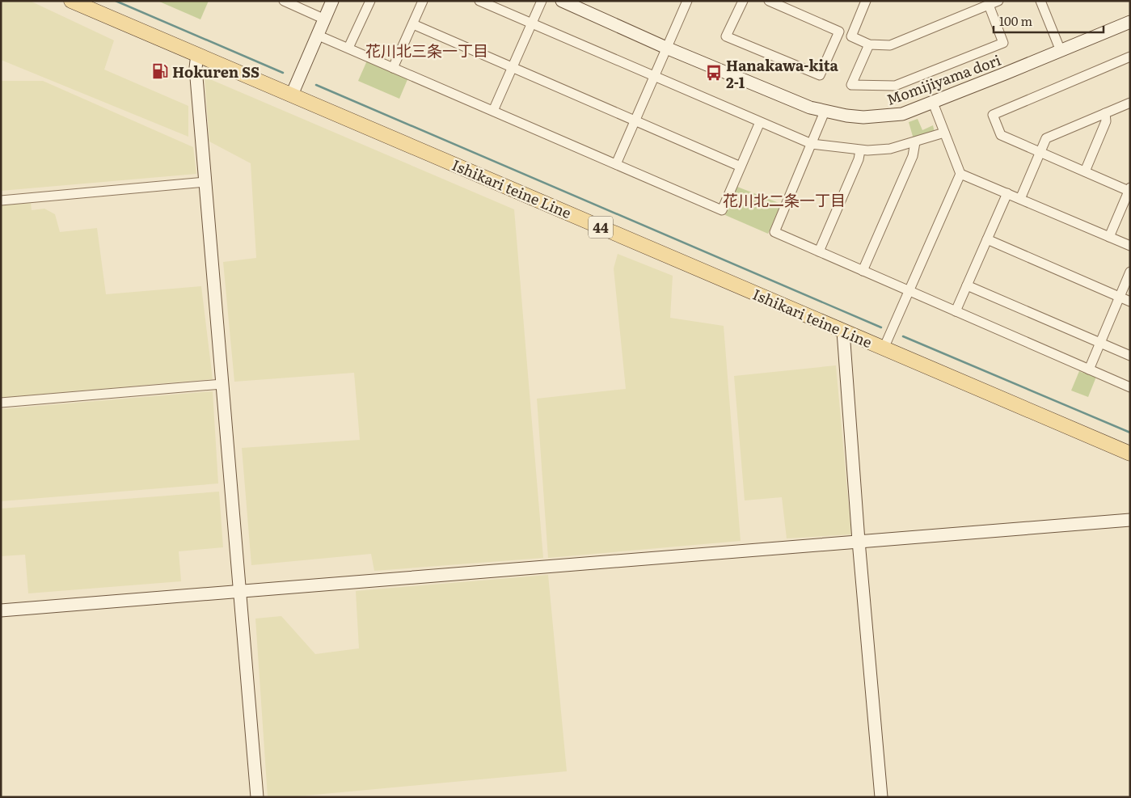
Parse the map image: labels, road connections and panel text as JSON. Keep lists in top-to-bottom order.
{
  "streets": {
    "main road": ["Ishikari teine Line", "44"],
    "street": ["Momijiyama dori"]
  },
  "districts": ["花川北三条一丁目", "花川北二条一丁目"],
  "places": {
    "fuel station": ["Hokuren SS"],
    "bus stop": ["Hanakawa-kita 2-1"]
  },
  "scale_bar": "100 m"
}
